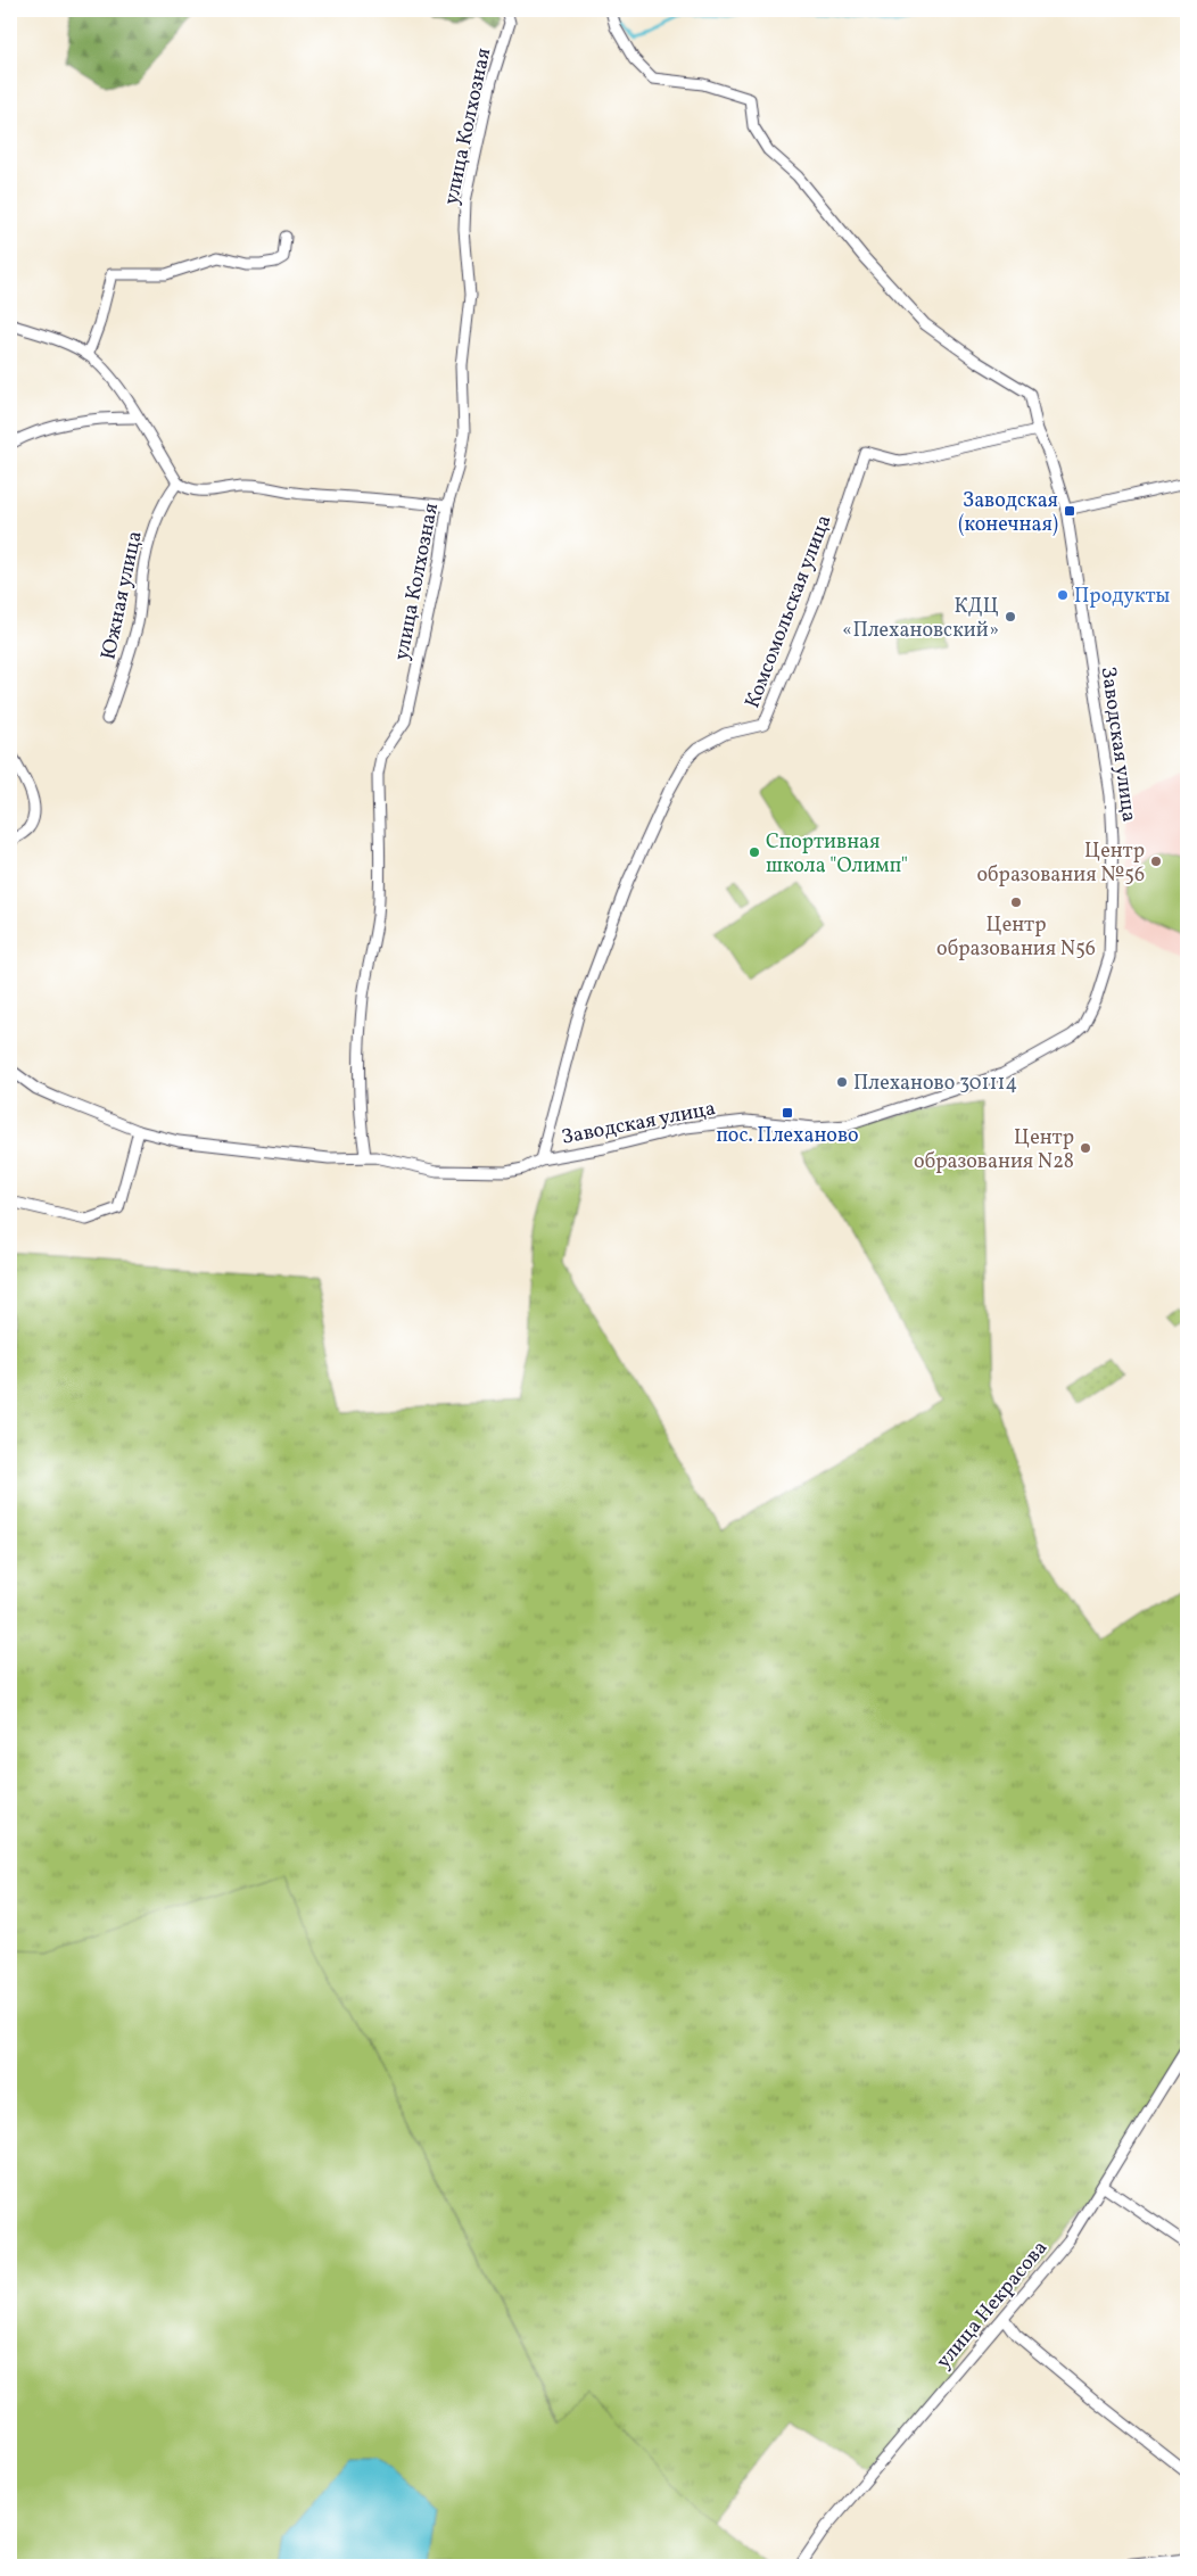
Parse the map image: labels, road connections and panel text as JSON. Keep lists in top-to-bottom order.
{
  "streets": {
    "street": [
      "улица Колхозная",
      "Южная улица",
      "Комсомольская улица",
      "Заводская улица",
      "улица Некрасова"
    ]
  },
  "crossings": [
    ["улица Колхозная", "Заводская улица"],
    ["Комсомольская улица", "Заводская улица"]
  ],
  "places": {
    "transit": ["Заводская (конечная)", "пос. Плеханово"],
    "other": [
      "Продукты",
      "КДЦ «Плехановский»",
      "Спортивная школа \"Олимп\"",
      "Центр образования №56",
      "Центр образования N56",
      "Плеханово 301114",
      "Центр образования N28"
    ]
  }
}
